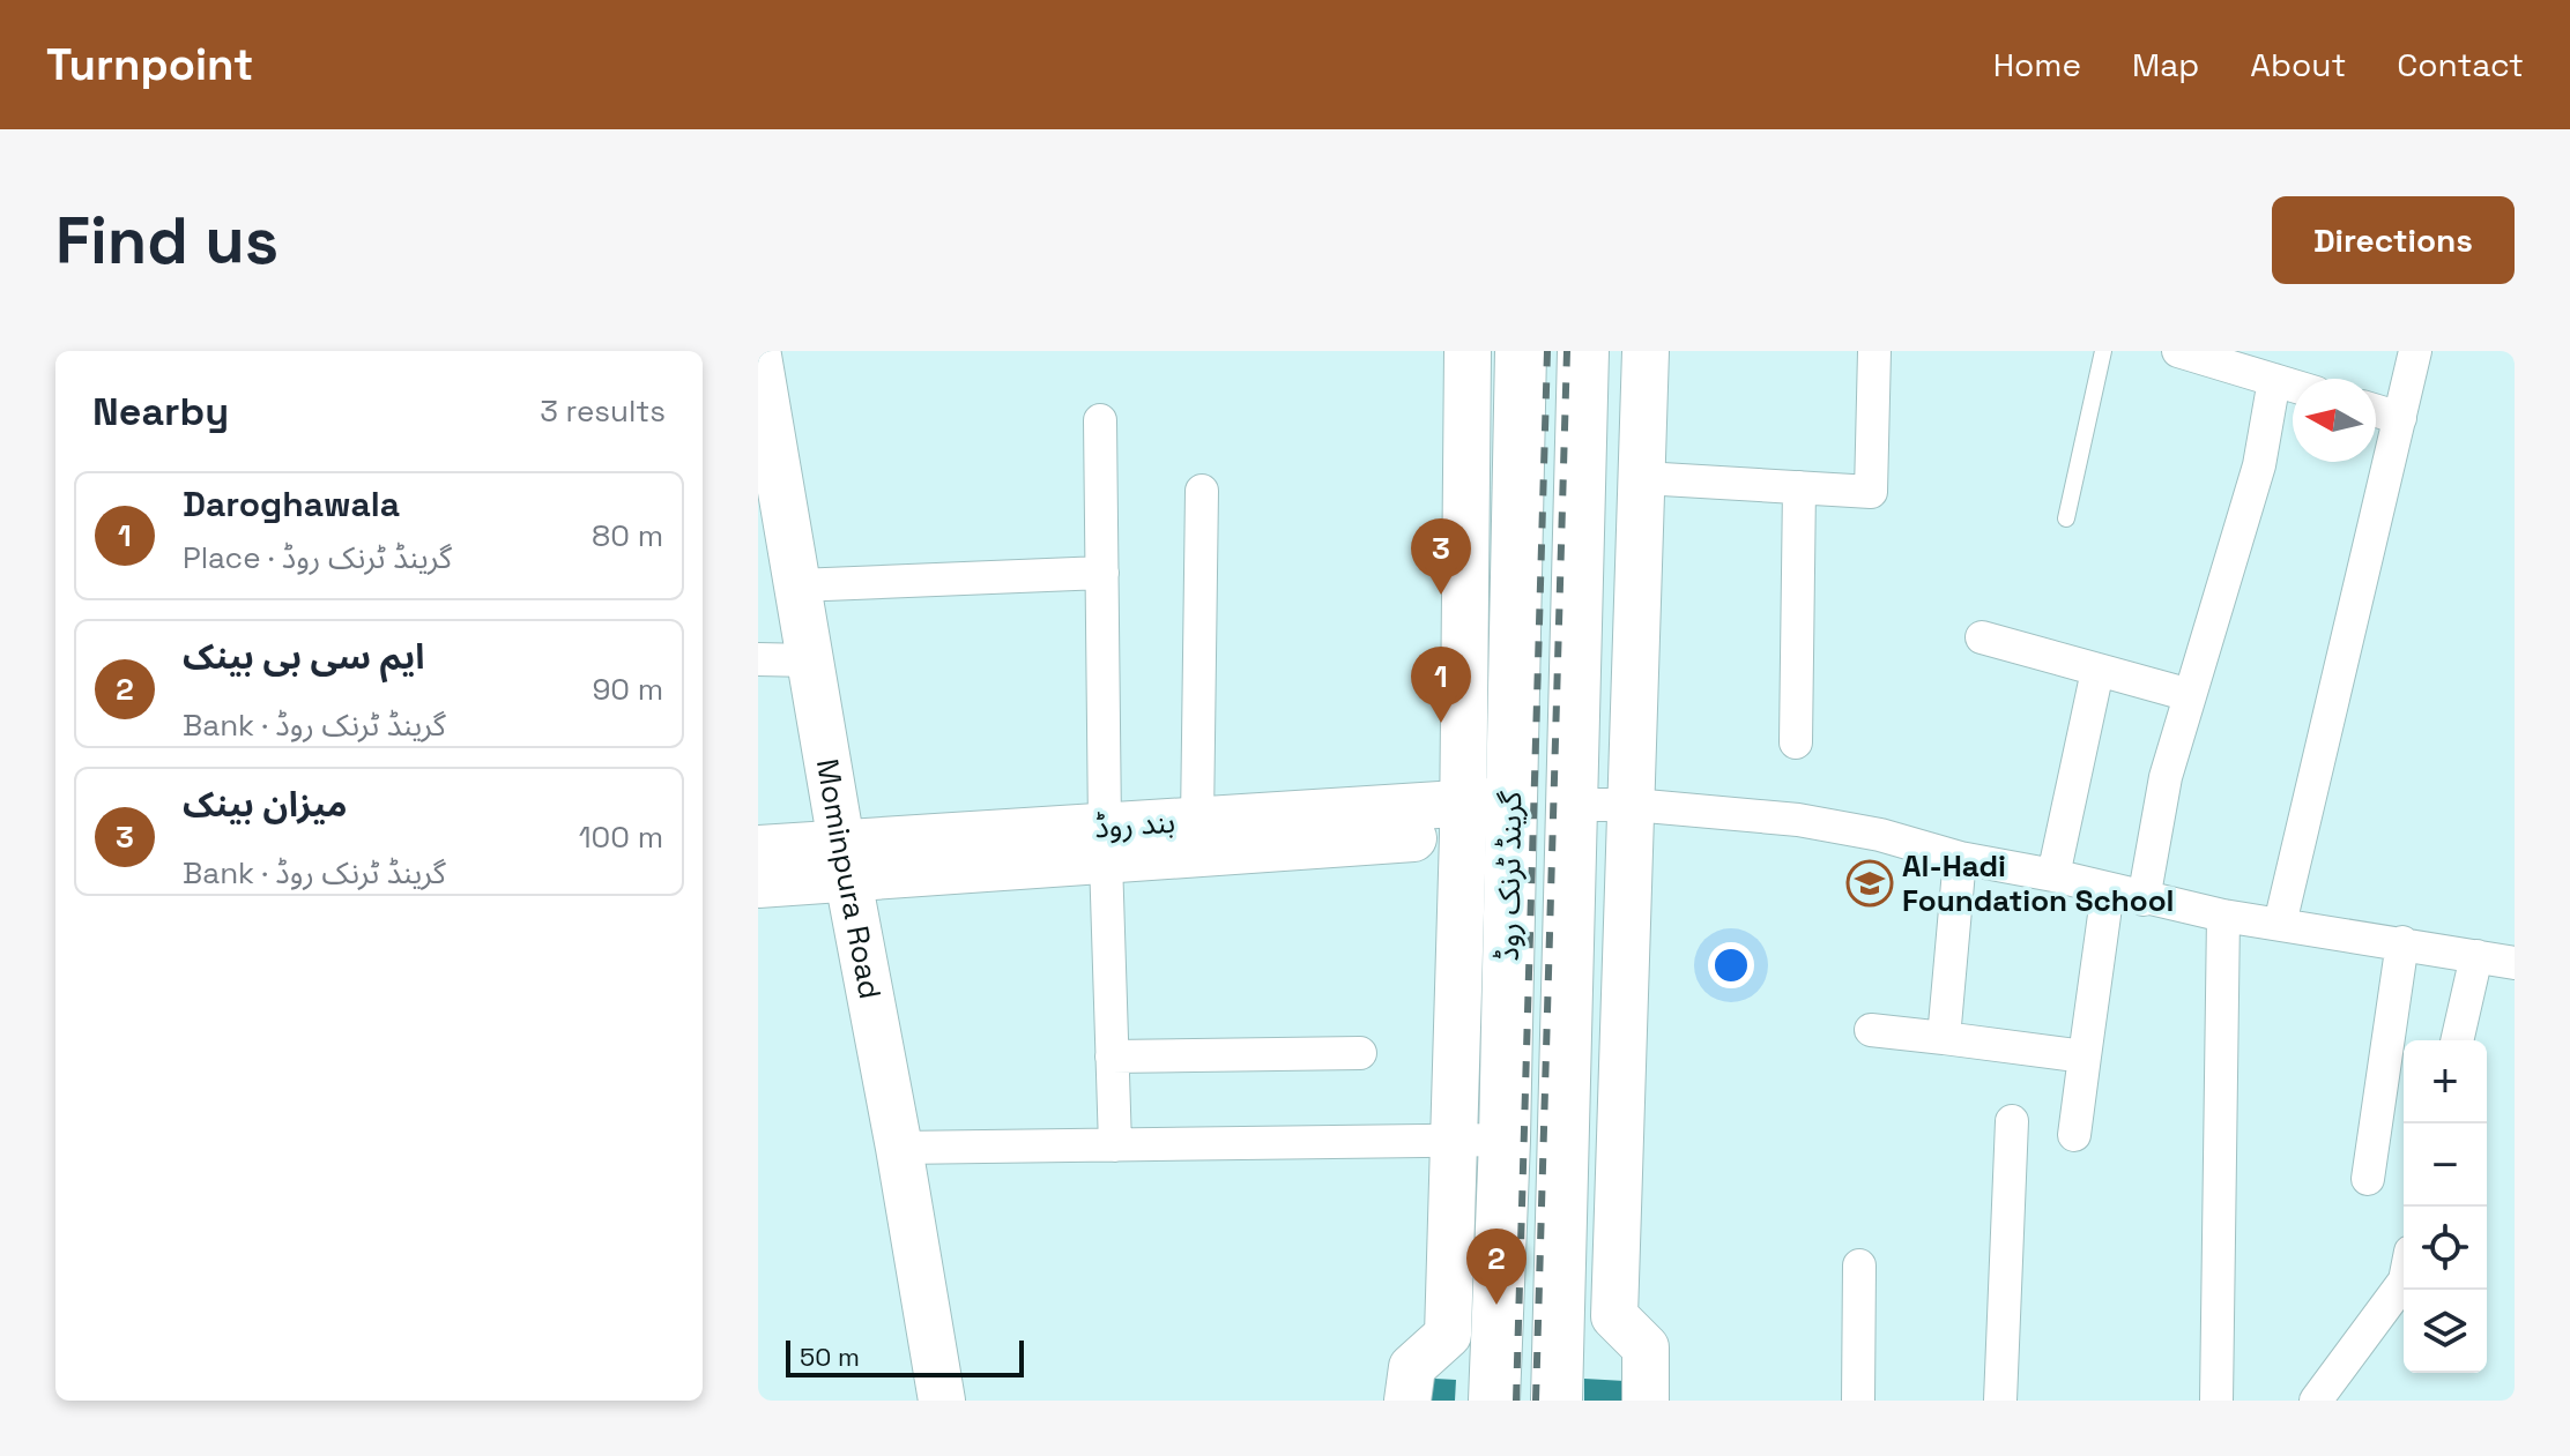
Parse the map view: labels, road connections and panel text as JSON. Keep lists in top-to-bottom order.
{
  "streets": {
    "main road": ["گرینڈ ٹرنک روڈ"],
    "street": ["بند روڈ", "Mominpura Road"]
  },
  "crossings": [
    ["بند روڈ", "گرینڈ ٹرنک روڈ"],
    ["بند روڈ", "Mominpura Road"]
  ],
  "places": {
    "school or university": ["Al-Hadi Foundation School"]
  },
  "scale_bar": "50 m",
  "north": "left",
  "page": {
    "header": "Turnpoint",
    "nav": [
      "Home",
      "Map",
      "About",
      "Contact"
    ],
    "buttons": "Directions",
    "title": "Find us",
    "heading": ["Nearby", "3 results"],
    "list": [
      {
        "mark": "1",
        "name": "Daroghawala",
        "note": "Place · گرینڈ ٹرنک روڈ",
        "value": "80 m"
      },
      {
        "mark": "2",
        "name": "ایم سی بی بینک",
        "note": "Bank · گرینڈ ٹرنک روڈ",
        "value": "90 m"
      },
      {
        "mark": "3",
        "name": "میزان بینک",
        "note": "Bank · گرینڈ ٹرنک روڈ",
        "value": "100 m"
      }
    ],
    "pins": ["3", "1", "2"],
    "map_buttons": ["+", "−"],
    "scale": "50 m"
  }
}
